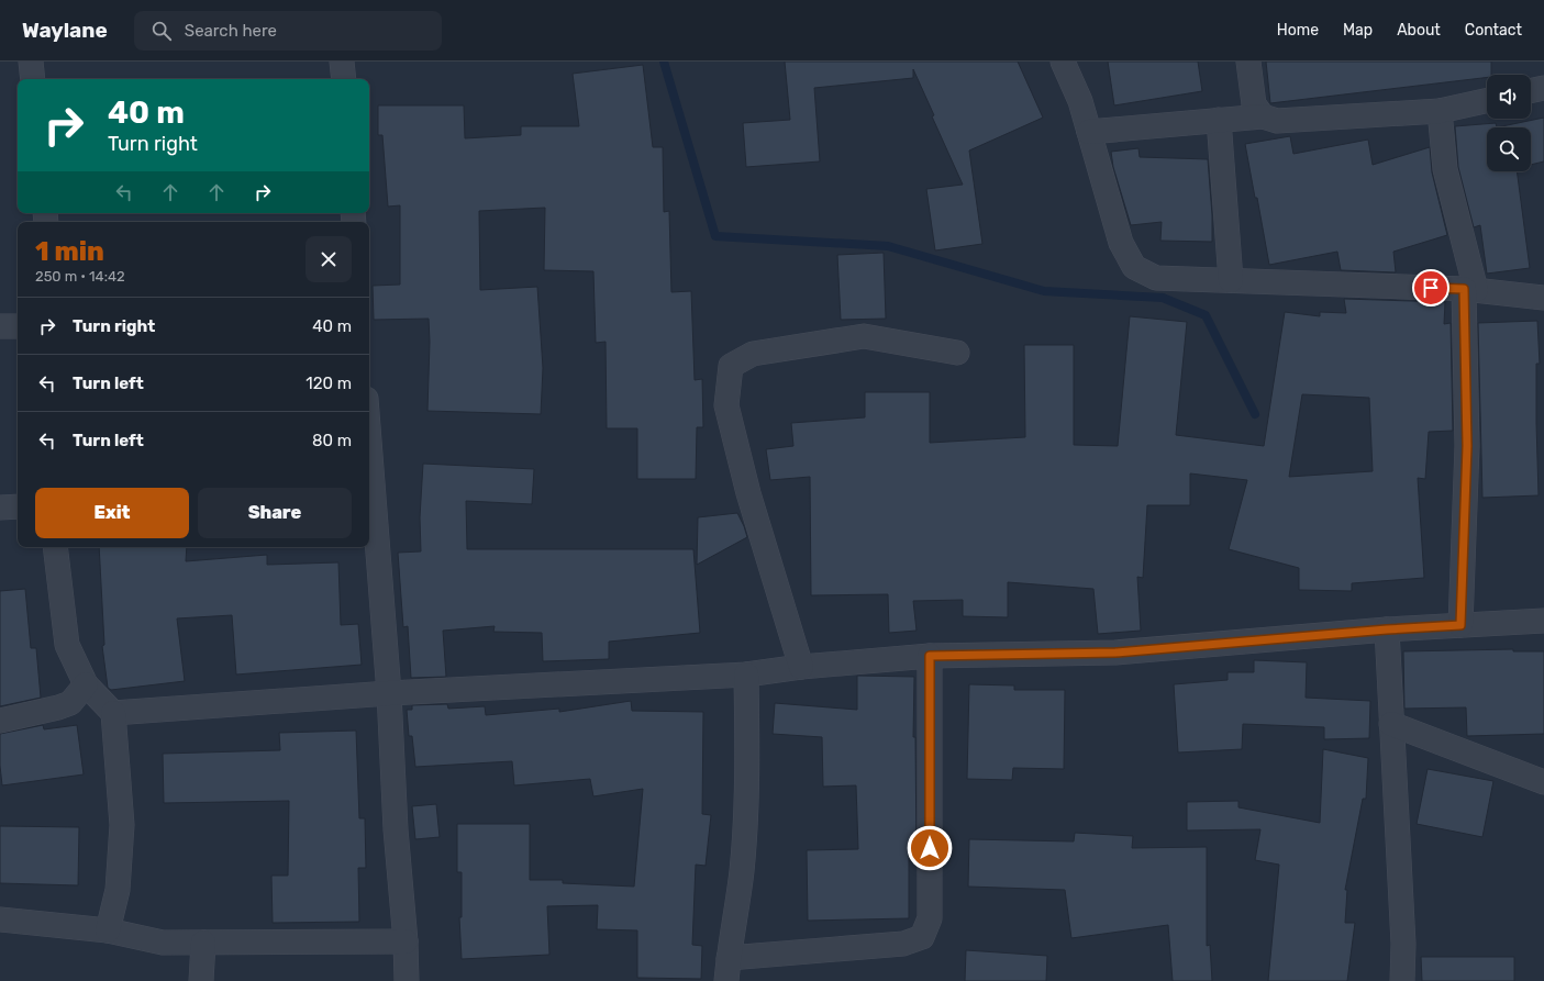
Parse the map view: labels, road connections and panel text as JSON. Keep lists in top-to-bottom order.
{
  "page": {
    "header": "Waylane",
    "search": "Search here",
    "nav": [
      "Home",
      "Map",
      "About",
      "Contact"
    ],
    "turn": ["40 m", "Turn right"],
    "heading": ["1 min", "250 m · 14:42"],
    "list": [
      {
        "name": "Turn right",
        "value": "40 m"
      },
      {
        "name": "Turn left",
        "value": "120 m"
      },
      {
        "name": "Turn left",
        "value": "80 m"
      }
    ],
    "buttons": ["Exit", "Share"]
  }
}
